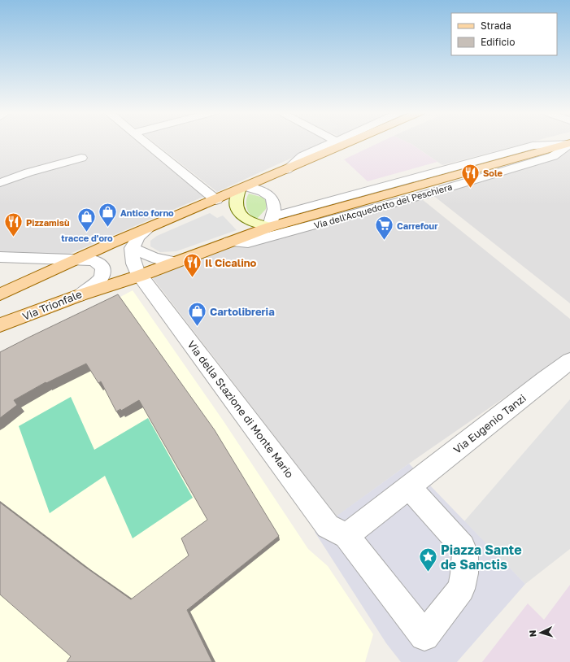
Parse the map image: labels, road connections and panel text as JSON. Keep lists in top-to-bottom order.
{
  "streets": {
    "main road": ["Via dell'Acquedotto del Peschiera", "Via Trionfale"],
    "street": ["Via della Stazione di Monte Mario", "Via Eugenio Tanzi"]
  },
  "crossings": [
    ["Via dell'Acquedotto del Peschiera", "Via Trionfale"],
    ["Via dell'Acquedotto del Peschiera", "Via della Stazione di Monte Mario"]
  ],
  "places": {
    "restaurant": ["Sole", "Pizzamisù", "Il Cicalino"],
    "shop": ["Antico forno", "tracce d'oro", "Cartolibreria"],
    "supermarket": ["Carrefour"],
    "place": ["Piazza Sante de Sanctis"]
  },
  "legend": ["Strada", "Edificio"],
  "north": "left"
}
